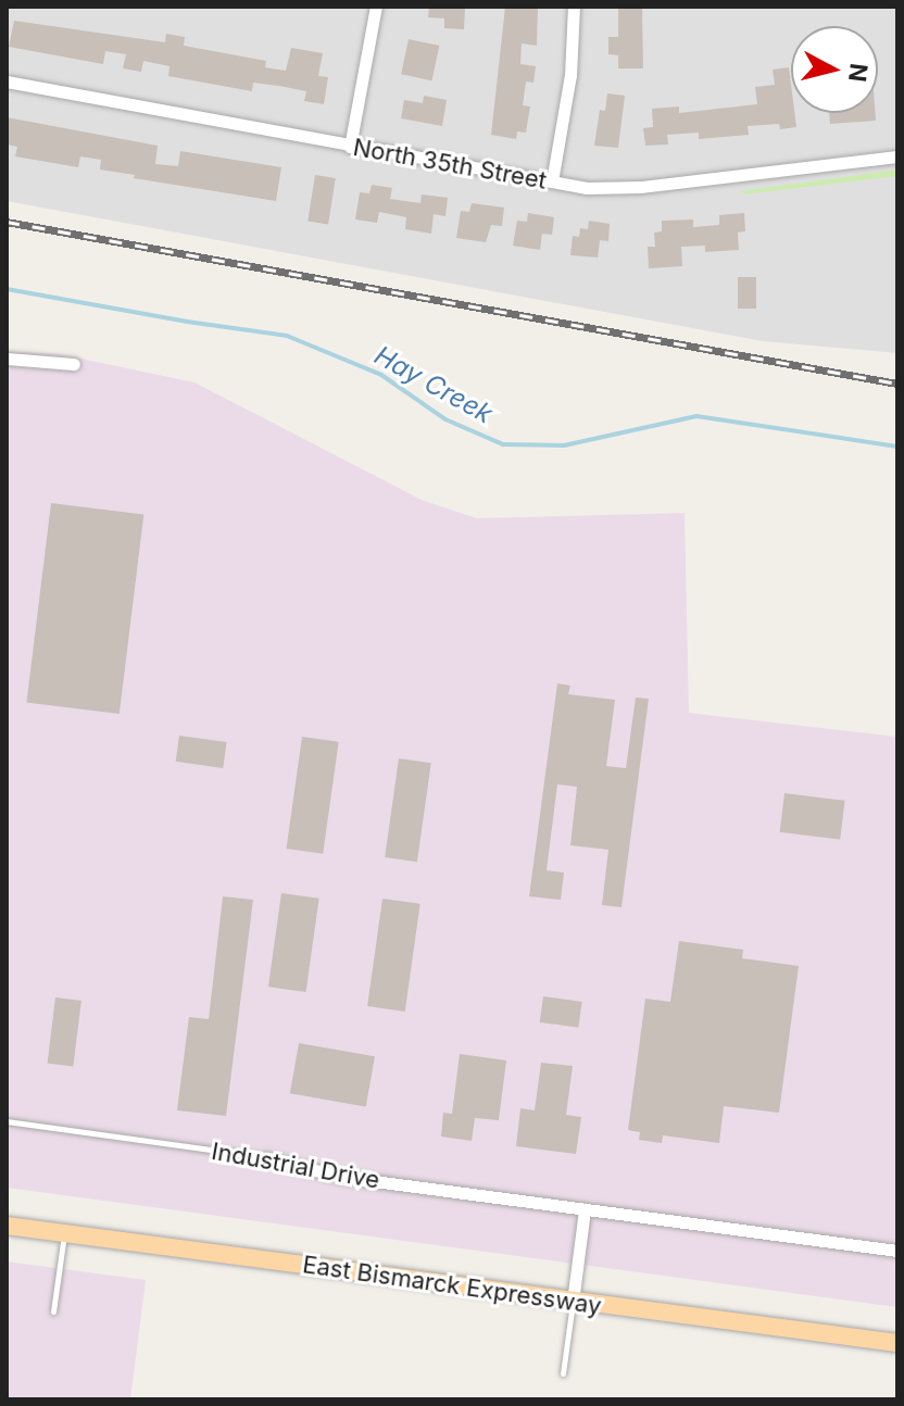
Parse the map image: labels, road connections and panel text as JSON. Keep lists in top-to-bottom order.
{
  "streets": {
    "main road": ["East Bismarck Expressway"],
    "street": ["North 35th Street", "Industrial Drive"]
  },
  "water": ["Hay Creek"],
  "north": "right"
}
